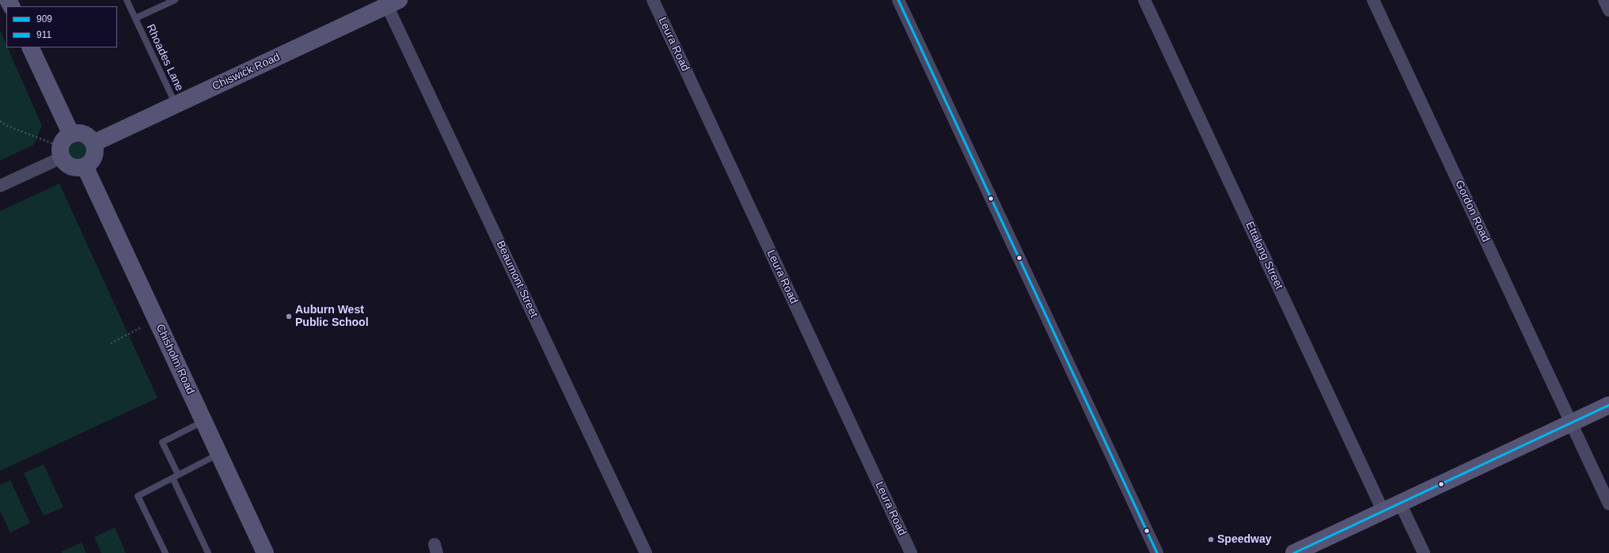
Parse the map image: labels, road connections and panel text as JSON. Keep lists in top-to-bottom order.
{
  "streets": {
    "main road": ["Chiswick Road", "Chisholm Road"],
    "street": [
      "Leura Road",
      "Gordon Road",
      "Ettalong Street",
      "Beaumont Street"
    ],
    "lane": ["Rhoades Lane"]
  },
  "crossings": [
    ["Rhoades Lane", "Chiswick Road"],
    ["Chiswick Road", "Beaumont Street"],
    ["Chiswick Road", "Chisholm Road"]
  ],
  "places": ["Auburn West Public School", "Speedway"],
  "lines": ["transit line 909", "transit line 911"],
  "legend": ["909", "911"]
}
